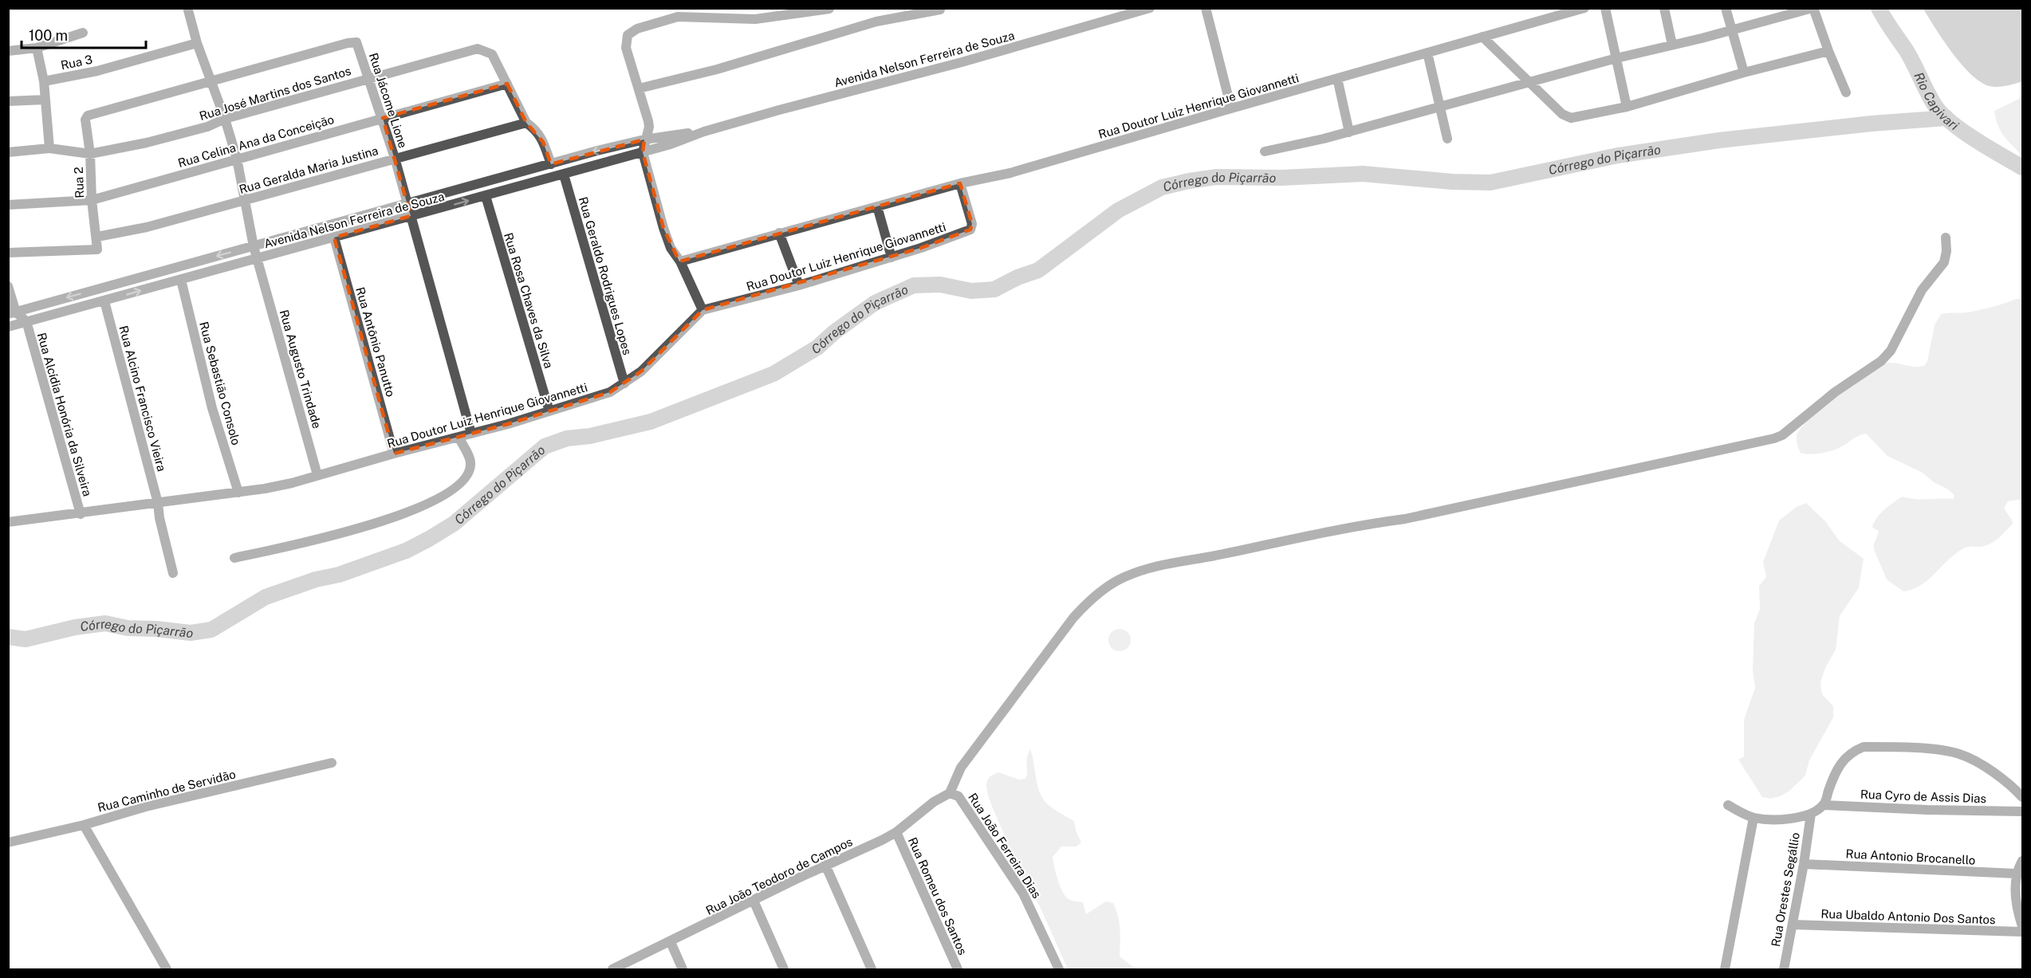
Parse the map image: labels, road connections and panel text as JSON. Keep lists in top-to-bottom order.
{
  "streets": {
    "street": [
      "Avenida Nelson Ferreira de Souza",
      "Rua 3",
      "Rua José Martins dos Santos",
      "Rua Jácome Lione",
      "Rua Doutor Luiz Henrique Giovannetti",
      "Rua Celina Ana da Conceição",
      "Rua Geralda Maria Justina",
      "Rua 2",
      "Rua Geraldo Rodrigues Lopes",
      "Rua Rosa Chaves da Silva",
      "Rua Antônio Panutto",
      "Rua Augusto Trindade",
      "Rua Sebastião Consolo",
      "Rua Alcino Francisco Vieira",
      "Rua Alcídia Honória da Silveira",
      "Rua Caminho de Servidão",
      "Rua Cyro de Assis Dias",
      "Rua João Ferreira Dias",
      "Rua Antonio Brocanello",
      "Rua João Teodoro de Campos",
      "Rua Orestes Segállio",
      "Rua Romeu dos Santos",
      "Rua Ubaldo Antonio Dos Santos"
    ]
  },
  "crossings": [
    ["Avenida Nelson Ferreira de Souza", "Rua Jácome Lione"],
    ["Avenida Nelson Ferreira de Souza", "Rua Geraldo Rodrigues Lopes"],
    ["Avenida Nelson Ferreira de Souza", "Rua Rosa Chaves da Silva"],
    ["Avenida Nelson Ferreira de Souza", "Rua Antônio Panutto"],
    ["Avenida Nelson Ferreira de Souza", "Rua Augusto Trindade"],
    ["Avenida Nelson Ferreira de Souza", "Rua Sebastião Consolo"],
    ["Avenida Nelson Ferreira de Souza", "Rua Alcino Francisco Vieira"],
    ["Avenida Nelson Ferreira de Souza", "Rua Alcídia Honória da Silveira"],
    ["Rua 3", "Rua Augusto Trindade"],
    ["Rua José Martins dos Santos", "Rua Jácome Lione"],
    ["Rua José Martins dos Santos", "Rua Celina Ana da Conceição"],
    ["Rua José Martins dos Santos", "Rua 2"],
    ["Rua José Martins dos Santos", "Rua Augusto Trindade"],
    ["Rua Jácome Lione", "Rua Doutor Luiz Henrique Giovannetti"],
    ["Rua Jácome Lione", "Rua Celina Ana da Conceição"],
    ["Rua Jácome Lione", "Rua Geralda Maria Justina"],
    ["Rua Jácome Lione", "Rua 2"],
    ["Rua Jácome Lione", "Rua Augusto Trindade"],
    ["Rua Doutor Luiz Henrique Giovannetti", "Rua Geraldo Rodrigues Lopes"],
    ["Rua Doutor Luiz Henrique Giovannetti", "Rua Rosa Chaves da Silva"],
    ["Rua Doutor Luiz Henrique Giovannetti", "Rua Antônio Panutto"],
    ["Rua Doutor Luiz Henrique Giovannetti", "Rua Augusto Trindade"],
    ["Rua Doutor Luiz Henrique Giovannetti", "Rua Sebastião Consolo"],
    ["Rua Doutor Luiz Henrique Giovannetti", "Rua Alcino Francisco Vieira"],
    ["Rua Doutor Luiz Henrique Giovannetti", "Rua Alcídia Honória da Silveira"],
    ["Rua Celina Ana da Conceição", "Rua 2"],
    ["Rua Celina Ana da Conceição", "Rua Augusto Trindade"],
    ["Rua Geralda Maria Justina", "Rua 2"],
    ["Rua Geralda Maria Justina", "Rua Augusto Trindade"],
    ["Rua João Ferreira Dias", "Rua João Teodoro de Campos"],
    ["Rua Antonio Brocanello", "Rua Orestes Segállio"],
    ["Rua João Teodoro de Campos", "Rua Romeu dos Santos"],
    ["Rua Orestes Segállio", "Rua Ubaldo Antonio Dos Santos"]
  ],
  "water": ["Rio Capivari", "Córrego do Piçarrão"],
  "scale_bar": "100 m"
}
